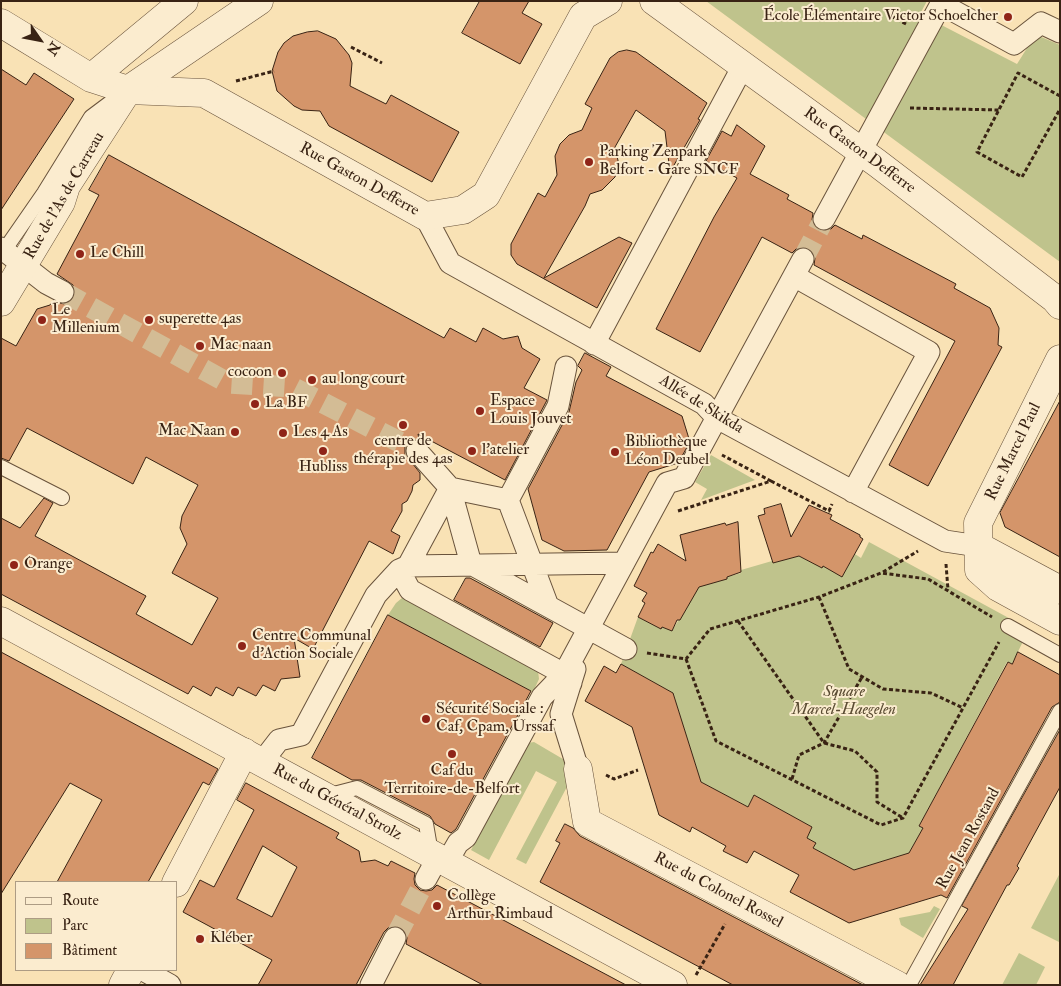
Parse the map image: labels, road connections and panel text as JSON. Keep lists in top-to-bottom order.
{
  "streets": {
    "street": [
      "Rue Gaston Defferre",
      "Rue de l'As de Carreau",
      "Allée de Skikda",
      "Rue Marcel Paul",
      "Rue du Général Strolz",
      "Rue du Colonel Rossel"
    ],
    "lane": ["Rue Jean Rostand"]
  },
  "crossings": [
    ["Rue Gaston Defferre", "Rue de l'As de Carreau"],
    ["Rue Gaston Defferre", "Allée de Skikda"],
    ["Allée de Skikda", "Rue Marcel Paul"]
  ],
  "parks": ["Square Marcel-Haegelen"],
  "places": [
    "École Élémentaire Victor Schoelcher",
    "Parking Zenpark Belfort - Gare SNCF",
    "Le Chill",
    "Le Millenium",
    "superette 4as",
    "Mac naan",
    "cocoon",
    "au long court",
    "La BF",
    "Espace Louis Jouvet",
    "centre de thérapie des 4as",
    "Mac Naan",
    "Les 4 As",
    "Hubliss",
    "l'atelier",
    "Bibliothèque Léon Deubel",
    "Orange",
    "Centre Communal d'Action Sociale",
    "Sécurité Sociale : Caf, Cpam, Urssaf",
    "Caf du Territoire-de-Belfort",
    "Collège Arthur Rimbaud",
    "Kléber"
  ],
  "legend": ["Route", "Parc", "Bâtiment"],
  "north": "bottom right"
}
